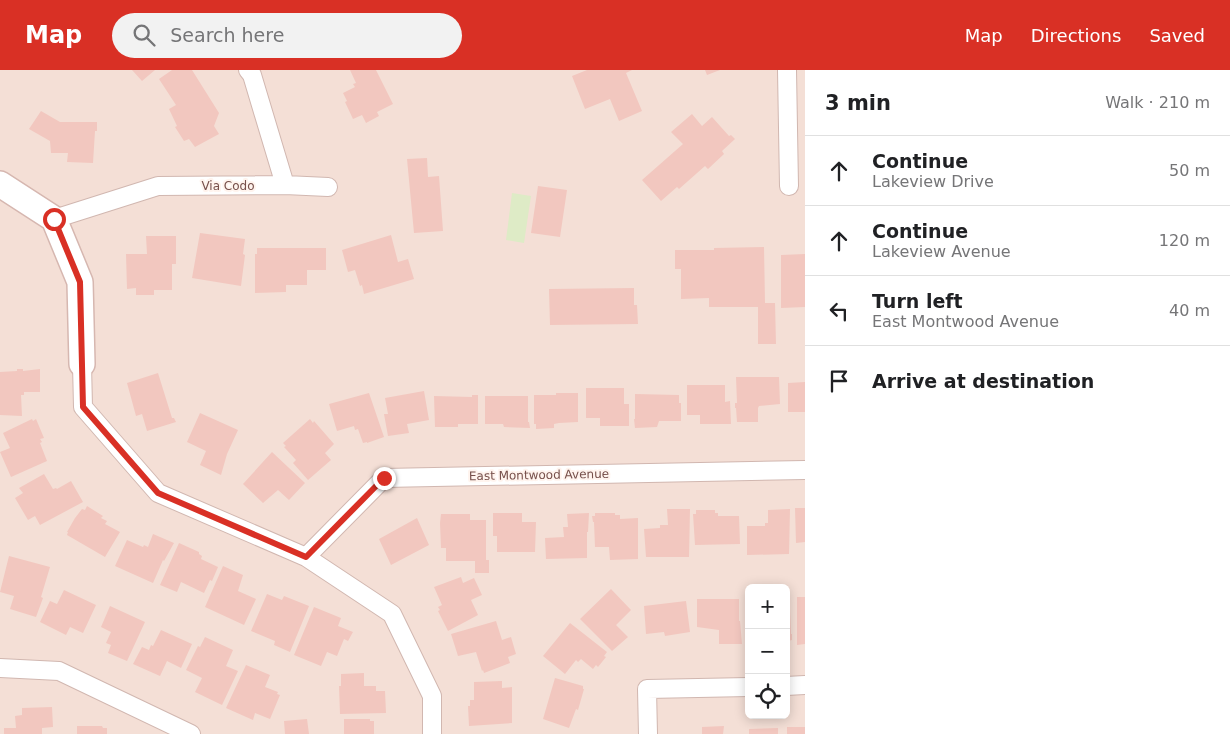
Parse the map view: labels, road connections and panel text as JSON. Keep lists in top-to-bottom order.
{
  "streets": {
    "street": ["Via Codo", "East Montwood Avenue"]
  },
  "page": {
    "header": "Map",
    "search": "Search here",
    "nav": ["Map", "Directions", "Saved"],
    "heading": ["3 min", "Walk · 210 m"],
    "list": [
      ["Continue", "Lakeview Drive", "50 m"],
      ["Continue", "Lakeview Avenue", "120 m"],
      ["Turn left", "East Montwood Avenue", "40 m"],
      "Arrive at destination"
    ],
    "map_buttons": ["+", "−"]
  }
}
